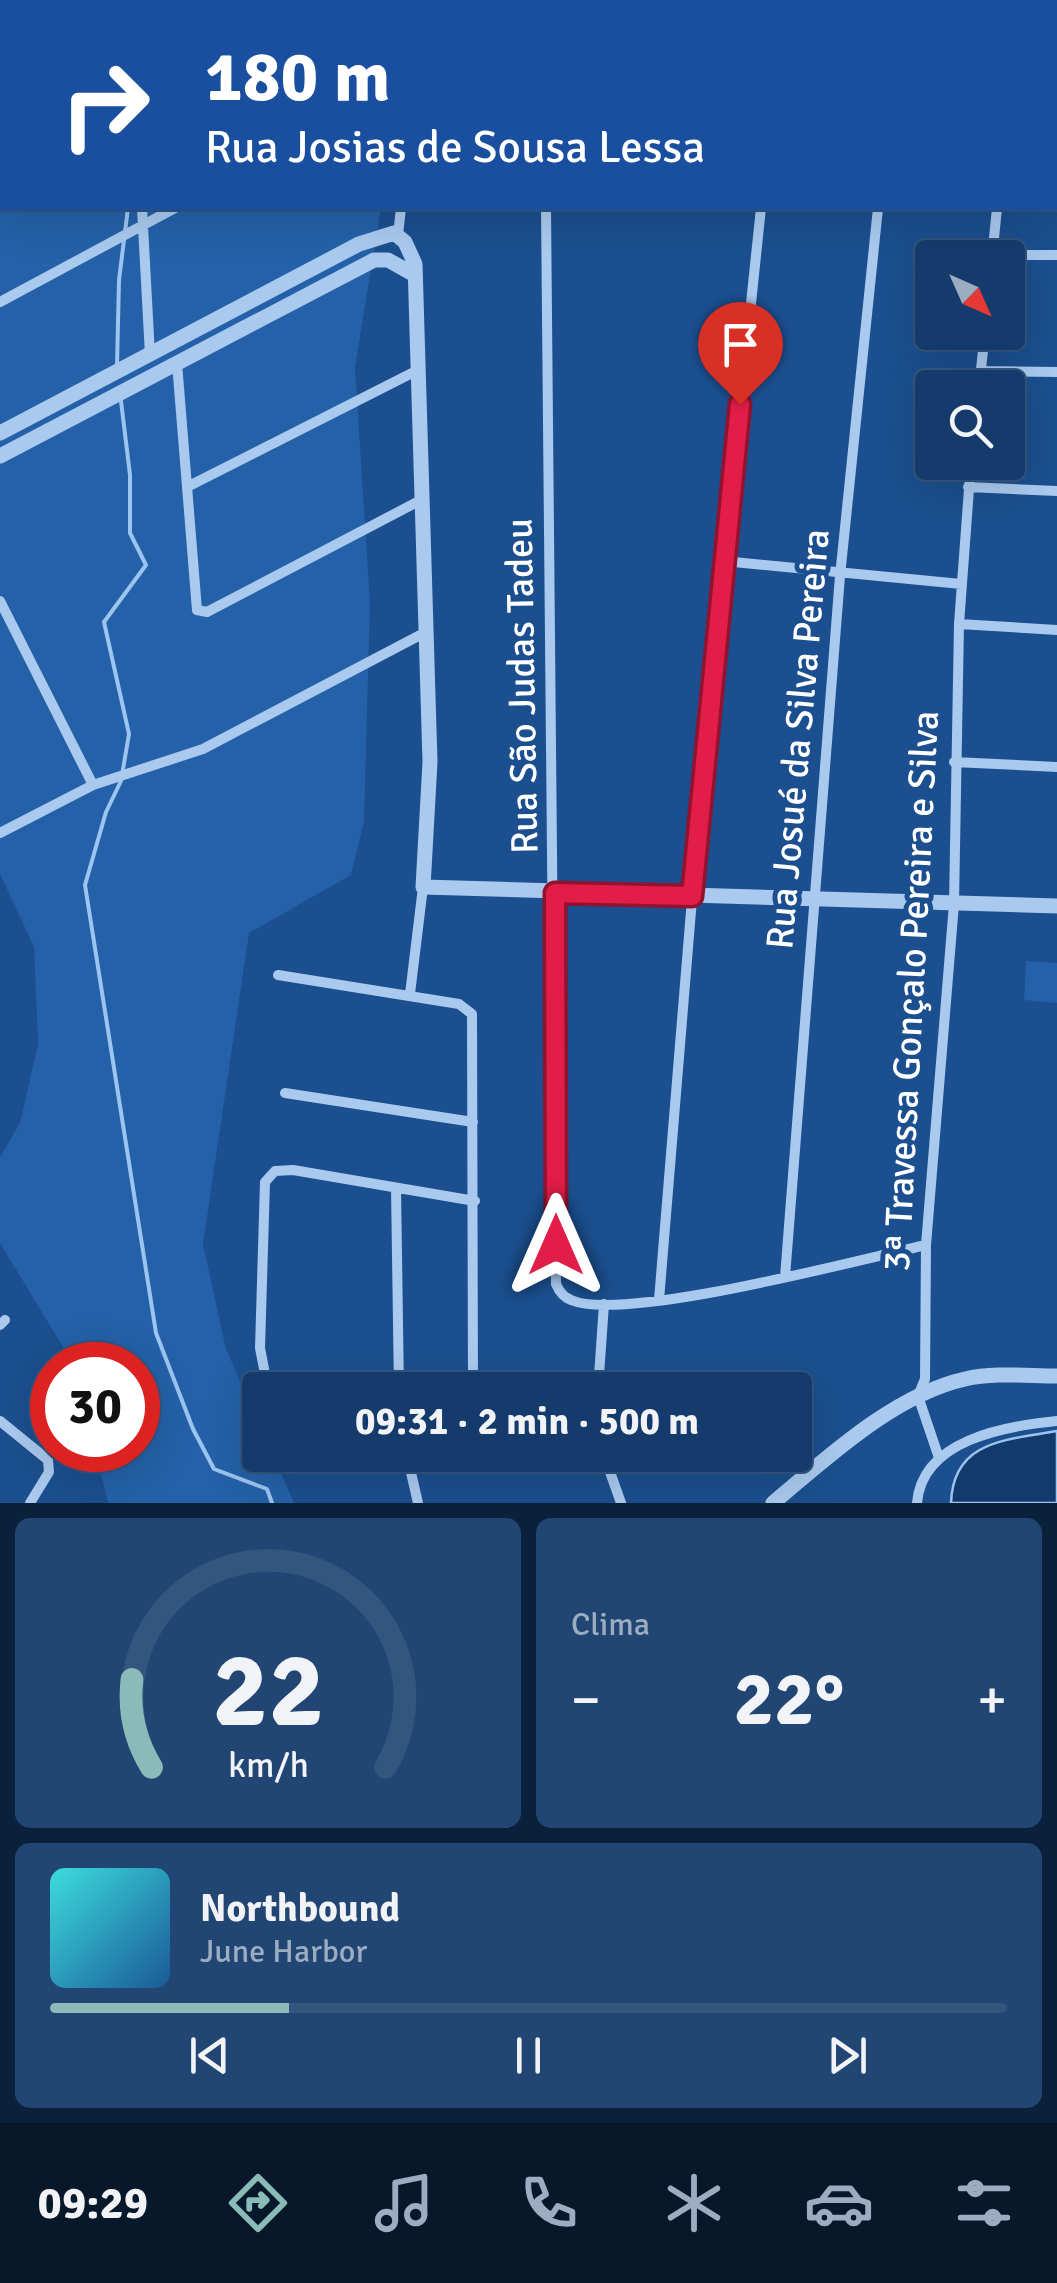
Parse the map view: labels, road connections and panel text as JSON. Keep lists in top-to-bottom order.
{
  "streets": {
    "street": ["Rua São Judas Tadeu", "Rua Josué da Silva Pereira", "3ª Travessa Gonçalo Pereira e Silva"]
  },
  "north": "bottom right",
  "page": {
    "turn": ["180 m", "Rua Josias de Sousa Lessa"],
    "limit": "30",
    "trip": "09:31 · 2 min · 500 m",
    "tile": "Clima",
    "heat": ["−", "22°", "+"],
    "song": ["Northbound", "June Harbor"],
    "tabs": "09:29",
    "gauge": ["22", "km/h"]
  }
}
